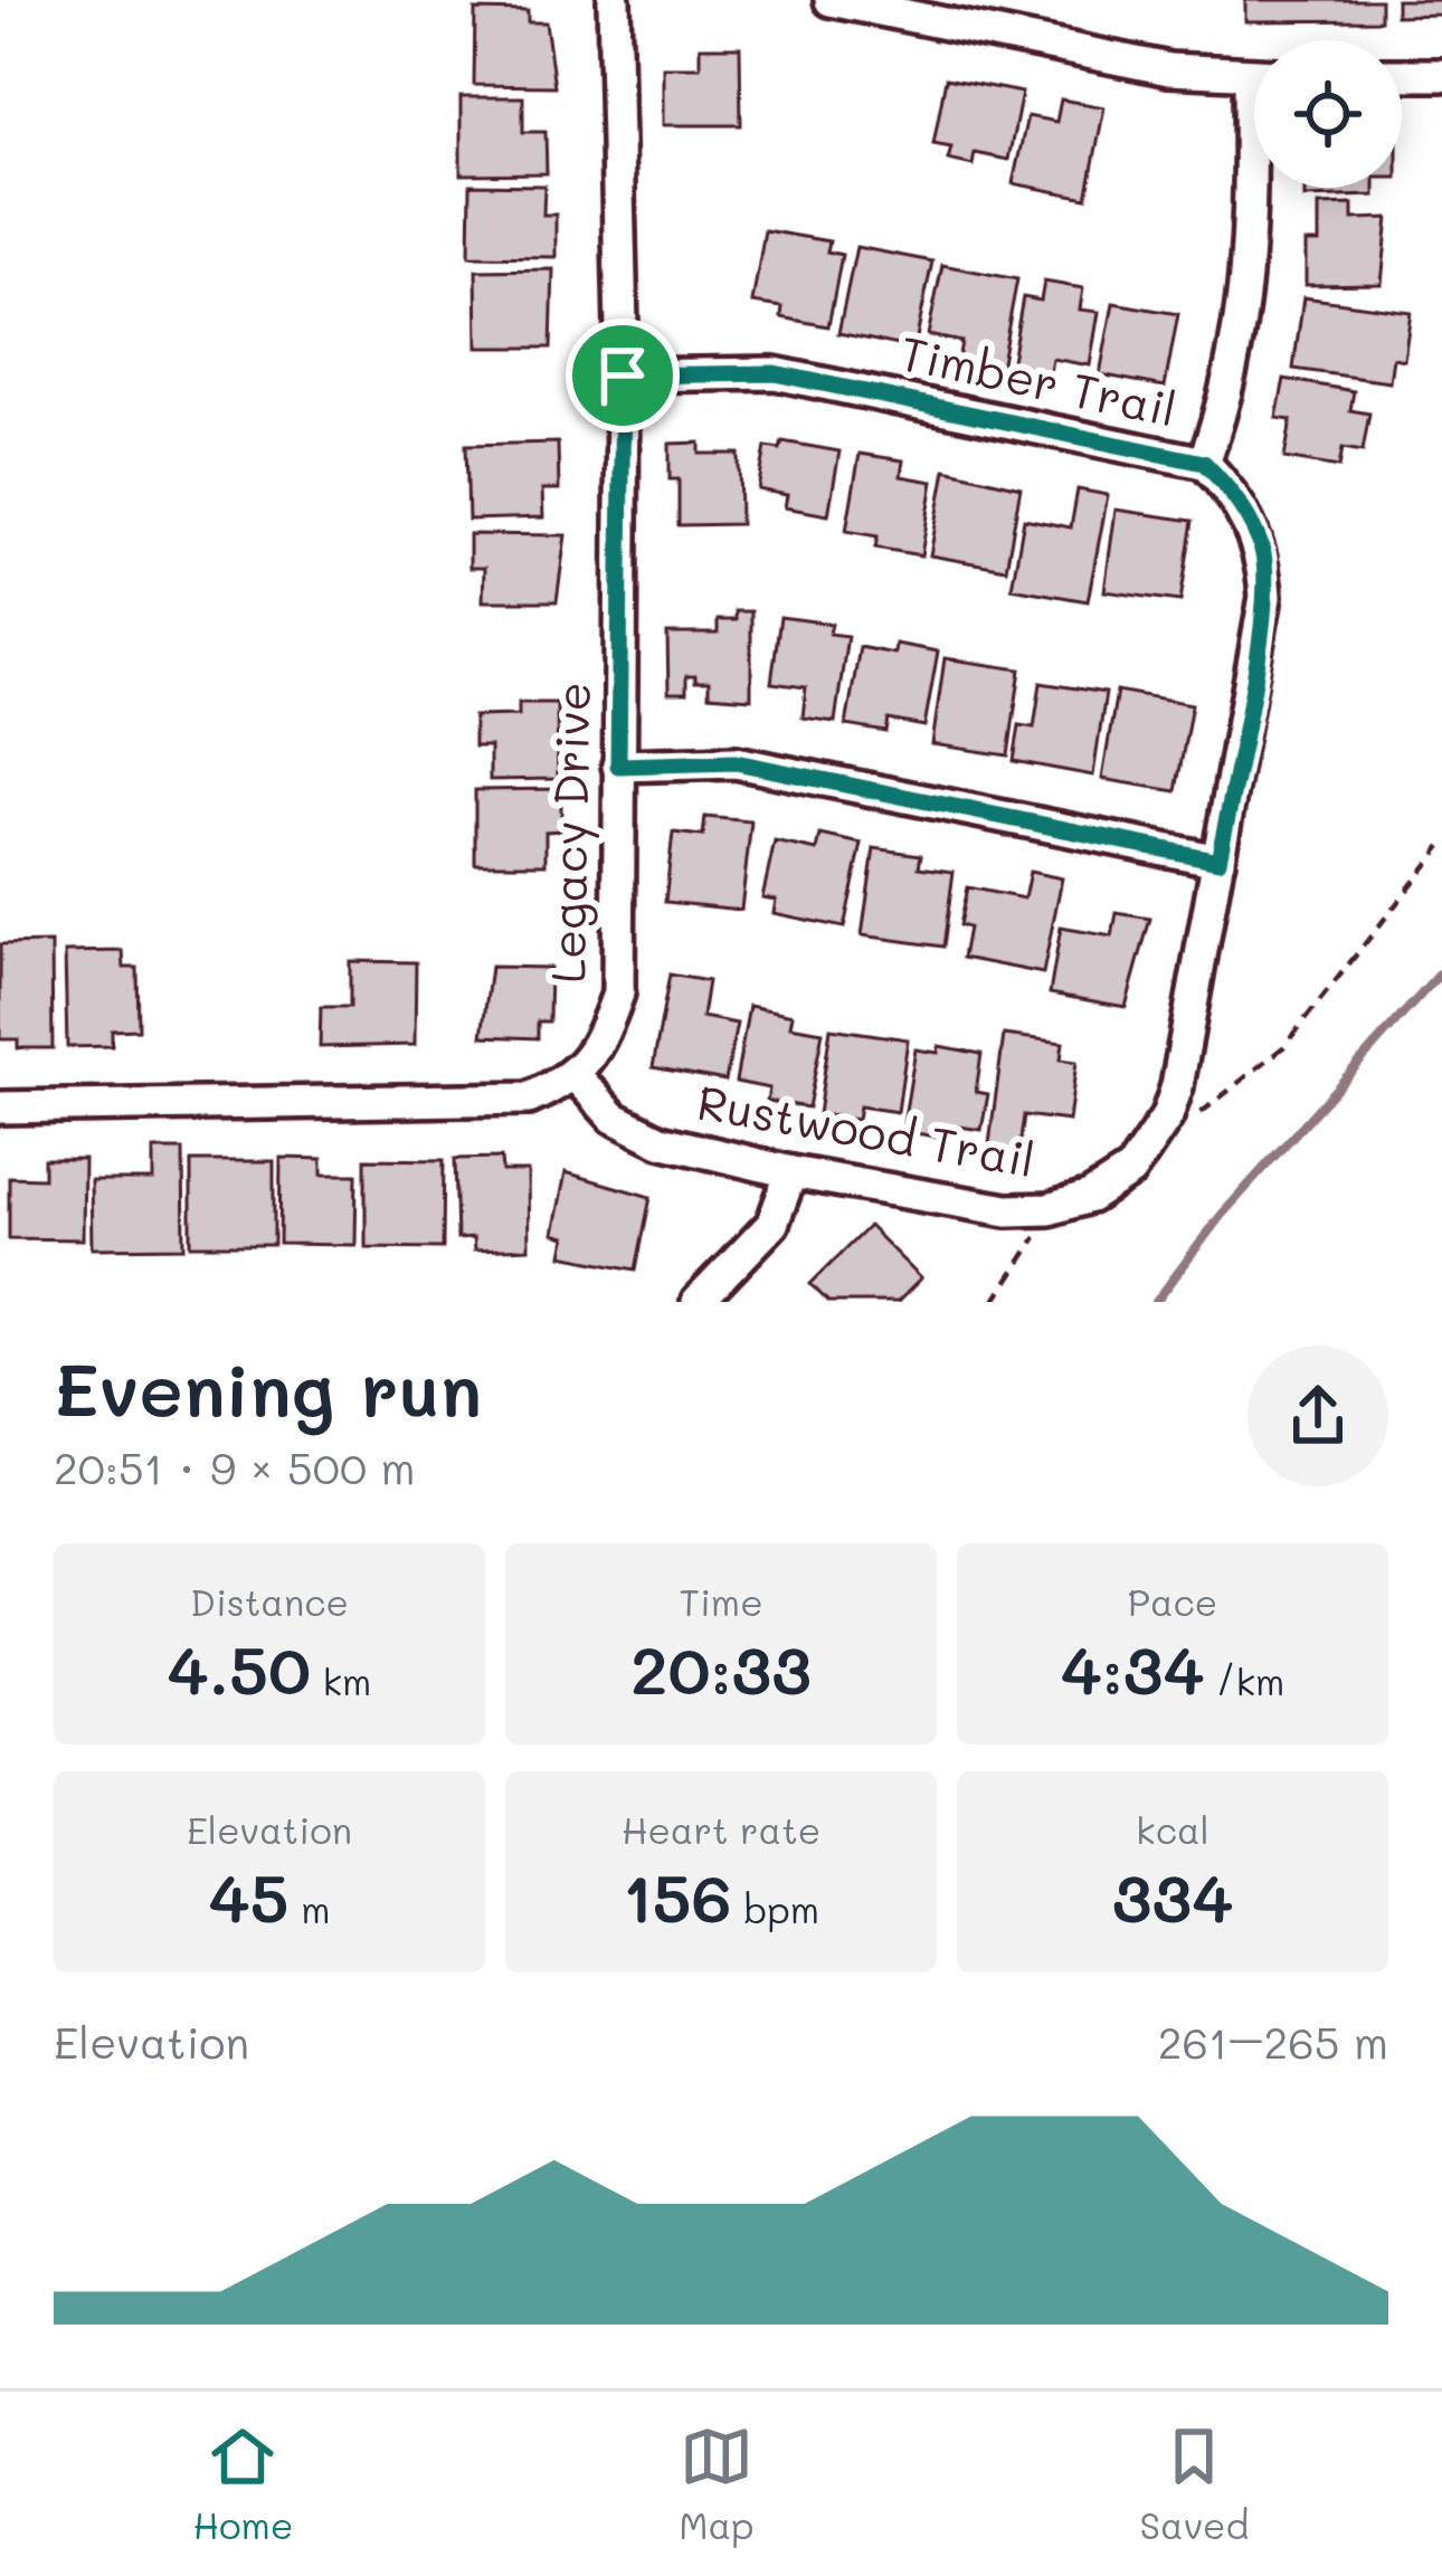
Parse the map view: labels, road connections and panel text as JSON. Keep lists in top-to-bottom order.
{
  "streets": {
    "street": ["Timber Trail", "Legacy Drive", "Rustwood Trail"]
  },
  "crossings": [
    ["Timber Trail", "Legacy Drive"],
    ["Timber Trail", "Rustwood Trail"],
    ["Legacy Drive", "Rustwood Trail"]
  ],
  "page": {
    "heading": ["Evening run", "20:51 · 9 × 500 m"],
    "stats": [
      ["Distance", "4.50 km"],
      ["Time", "20:33"],
      ["Pace", "4:34 /km"],
      ["Elevation", "45 m"],
      ["Heart rate", "156 bpm"],
      ["kcal", "334"]
    ],
    "chart": ["Elevation", "261–265 m"],
    "tabs": ["Home", "Map", "Saved"]
  }
}
